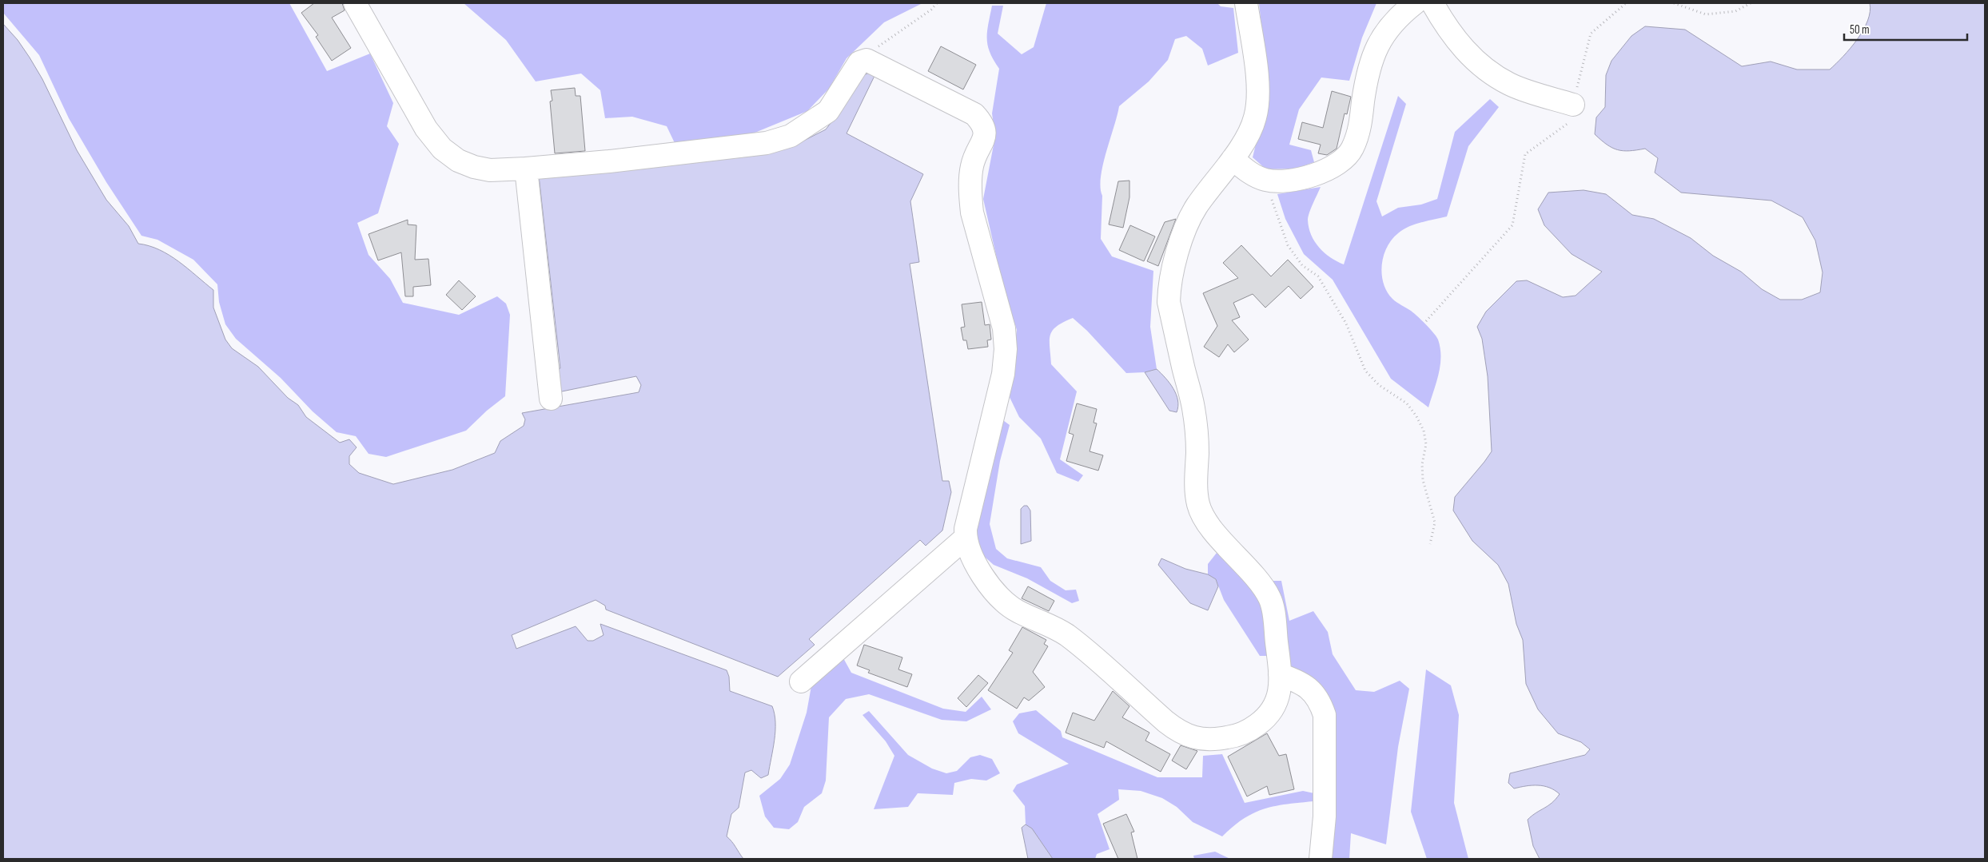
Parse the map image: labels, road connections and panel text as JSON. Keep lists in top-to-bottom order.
{
  "scale_bar": "50 m"
}
